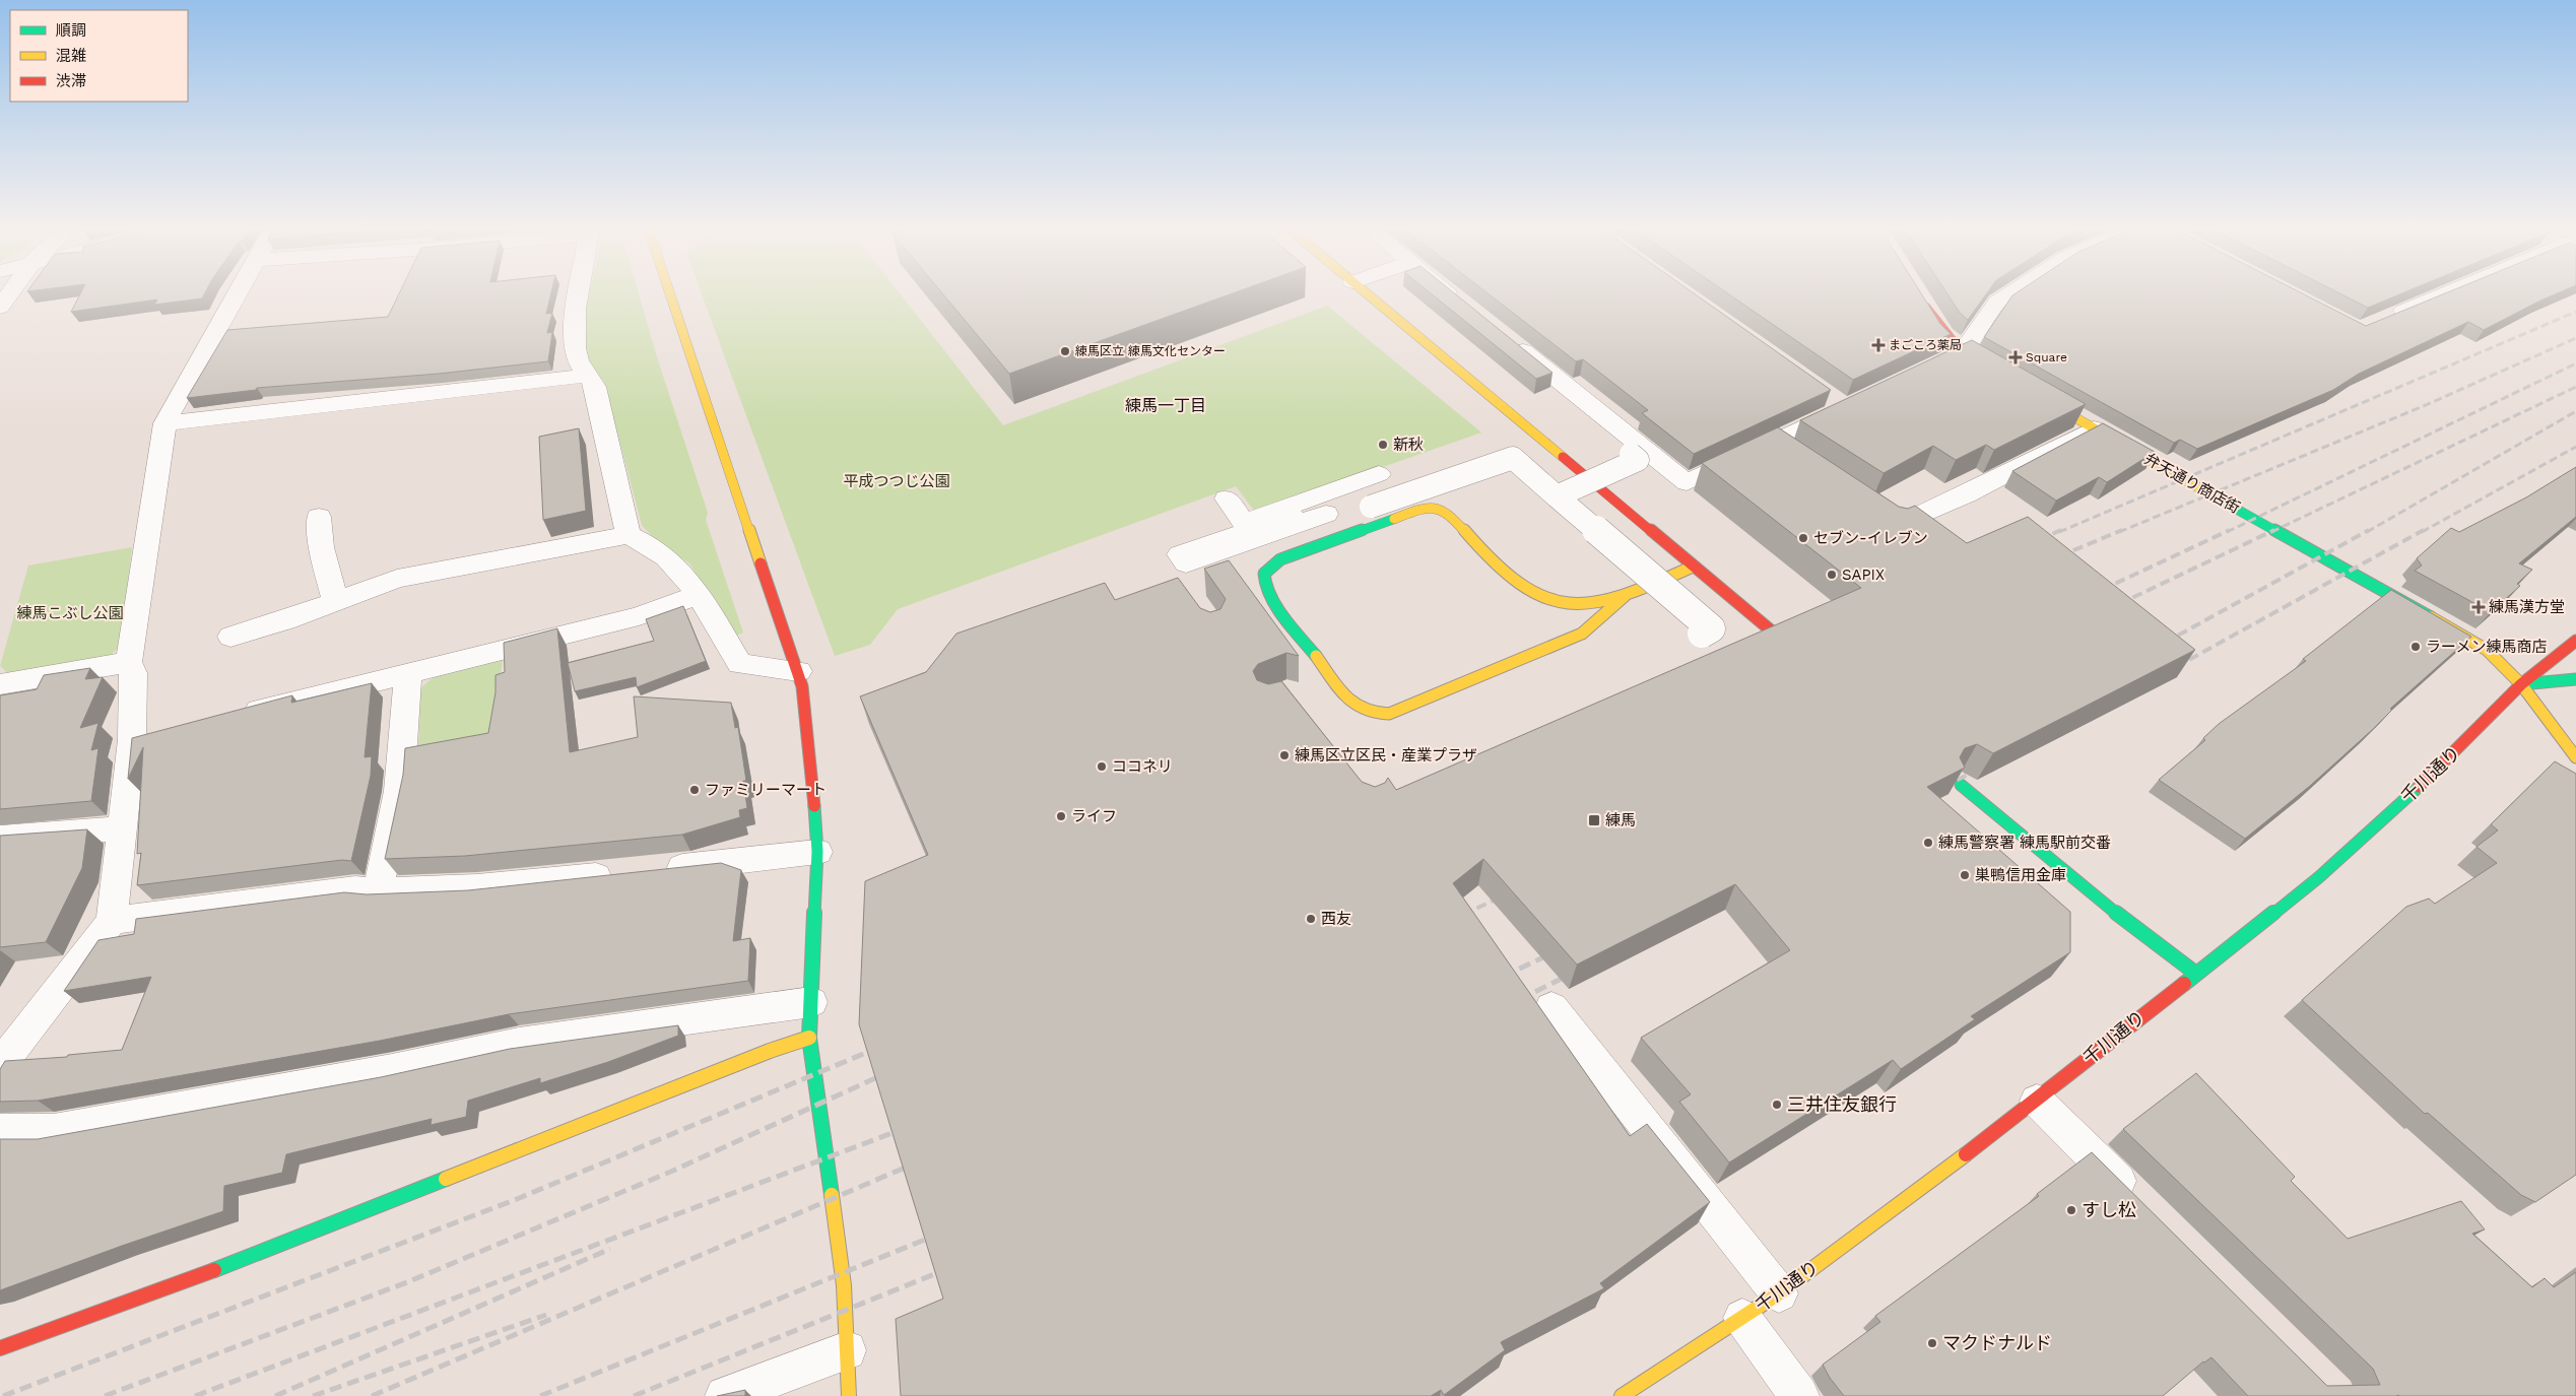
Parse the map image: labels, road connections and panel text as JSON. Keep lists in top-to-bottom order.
{
  "streets": {
    "street": ["弁天通り商店街", "千川通り"]
  },
  "crossings": [
    ["弁天通り商店街", "千川通り"]
  ],
  "districts": ["練馬一丁目"],
  "parks": ["平成つつじ公園", "練馬こぶし公園"],
  "places": {
    "health": ["まごころ薬局", "Square", "練馬漢方堂"],
    "other": [
      "練馬区立 練馬文化センター",
      "新秋",
      "セブン-イレブン",
      "SAPIX",
      "ラーメン練馬商店",
      "練馬区立区民・産業プラザ",
      "ココネリ",
      "ファミリーマート",
      "ライフ",
      "練馬警察署 練馬駅前交番",
      "巣鴨信用金庫",
      "西友",
      "三井住友銀行",
      "すし松",
      "マクドナルド"
    ],
    "transit": ["練馬"]
  },
  "legend": ["順調", "混雑", "渋滞"]
}
